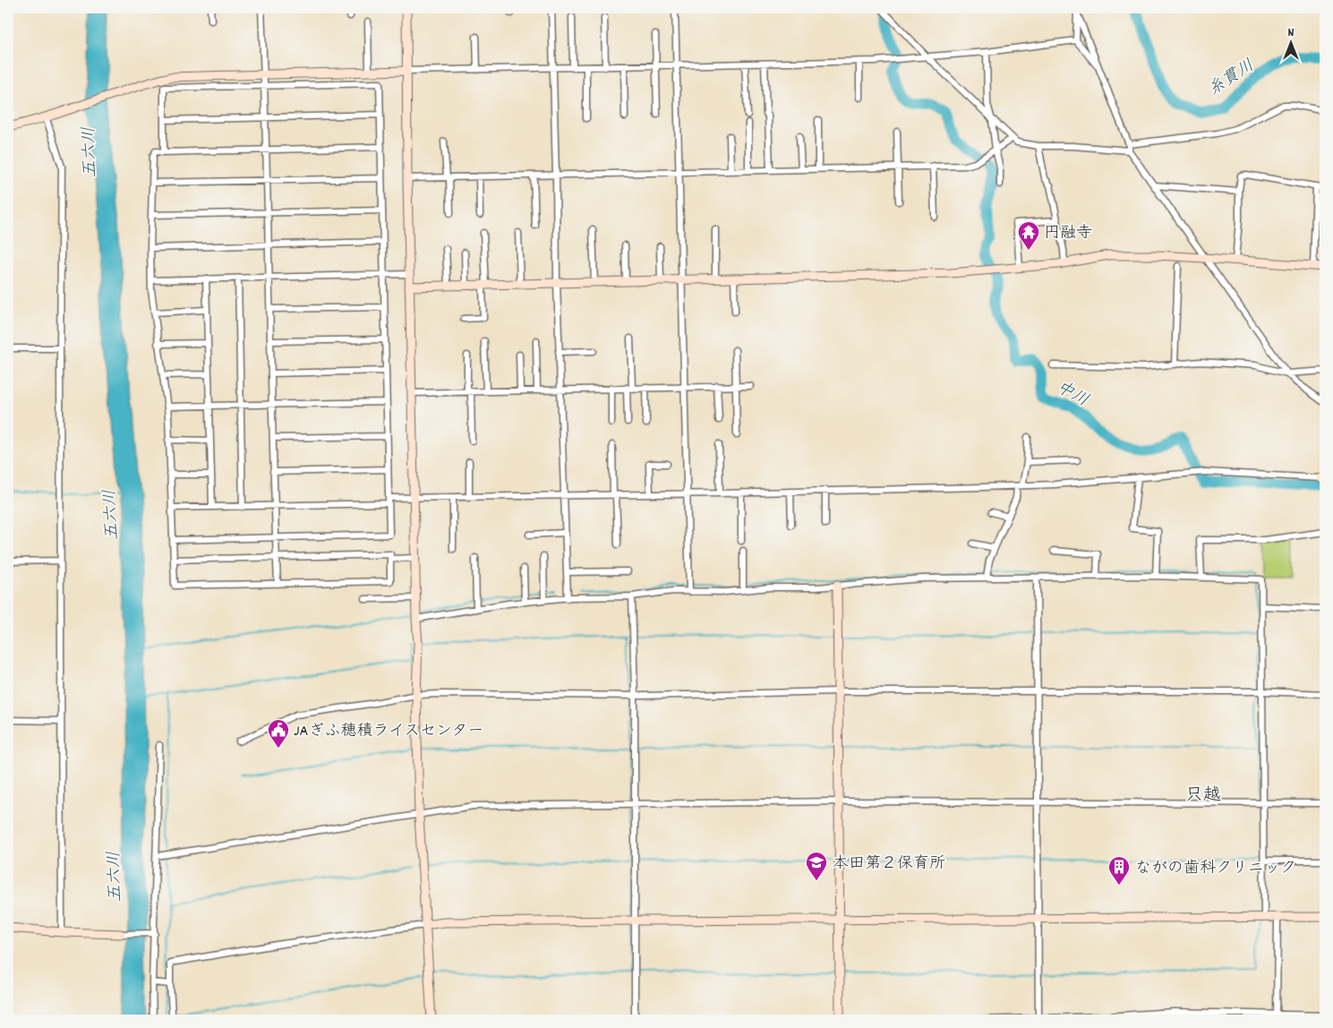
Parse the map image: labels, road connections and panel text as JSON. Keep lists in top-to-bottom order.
{
  "districts": ["只越"],
  "water": ["糸貫川", "五六川", "中川"],
  "places": {
    "temple": ["円融寺"],
    "public building": ["JAぎふ穂積ライスセンター"],
    "school or university": ["本田第２保育所"],
    "building": ["ながの歯科クリニック"]
  },
  "north": "top"
}
